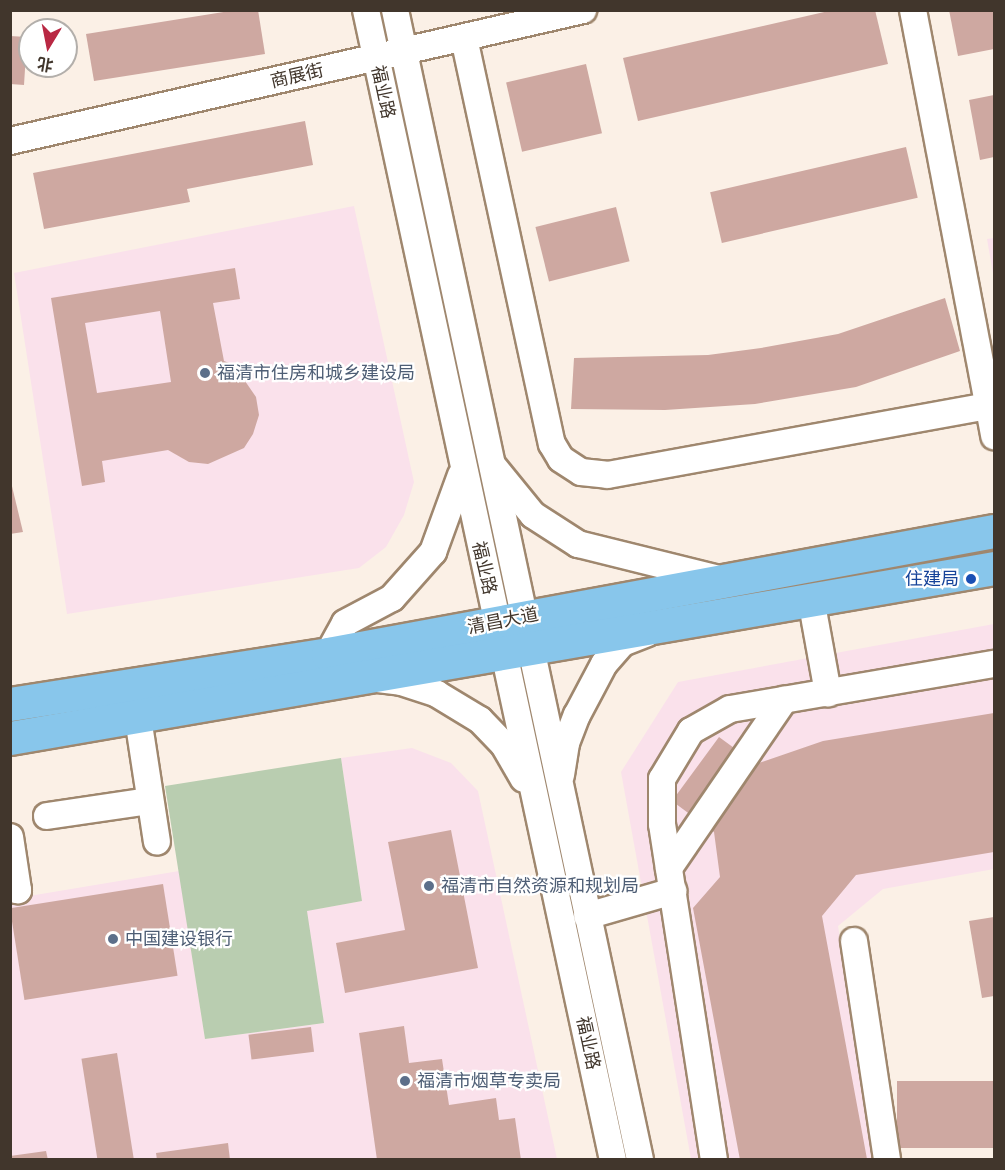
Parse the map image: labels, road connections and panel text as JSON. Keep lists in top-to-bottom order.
{
  "streets": {
    "main road": ["清昌大道"],
    "street": ["商展街", "福业路"]
  },
  "crossings": [
    ["商展街", "福业路"],
    ["福业路", "清昌大道"]
  ],
  "places": [
    "福清市住房和城乡建设局",
    "住建局",
    "福清市自然资源和规划局",
    "中国建设银行",
    "福清市烟草专卖局"
  ],
  "north": "bottom"
}
